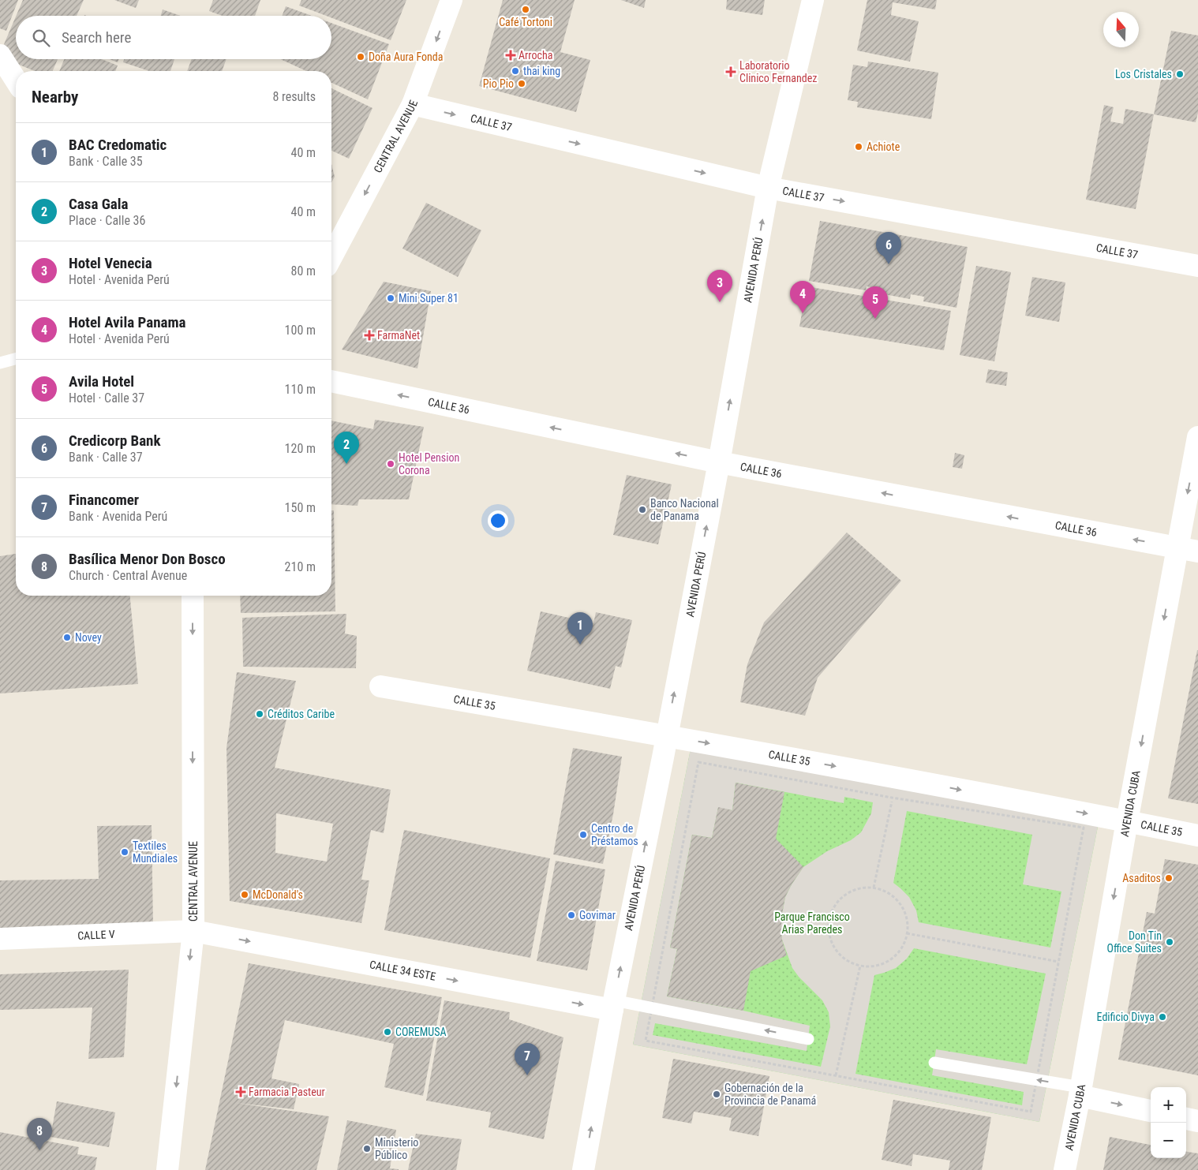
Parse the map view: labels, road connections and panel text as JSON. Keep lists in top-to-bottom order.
{
  "streets": {
    "street": [
      "CALLE 37",
      "CENTRAL AVENUE",
      "AVENIDA PERÚ",
      "CALLE 36",
      "CALLE 35",
      "AVENIDA CUBA",
      "CALLE V",
      "CALLE 34 ESTE"
    ]
  },
  "crossings": [
    ["CALLE 37", "CENTRAL AVENUE"],
    ["CALLE 37", "AVENIDA PERÚ"],
    ["CENTRAL AVENUE", "CALLE V"],
    ["CENTRAL AVENUE", "CALLE 34 ESTE"],
    ["AVENIDA PERÚ", "CALLE 36"],
    ["AVENIDA PERÚ", "CALLE 35"],
    ["AVENIDA PERÚ", "CALLE 34 ESTE"],
    ["CALLE 36", "AVENIDA CUBA"],
    ["CALLE 35", "AVENIDA CUBA"],
    ["CALLE V", "CALLE 34 ESTE"]
  ],
  "one_way": [
    "CALLE 37",
    "CENTRAL AVENUE",
    "AVENIDA PERÚ",
    "CALLE 36",
    "CALLE 35",
    "AVENIDA CUBA",
    "CALLE 34 ESTE"
  ],
  "parks": ["Parque Francisco Arias Paredes"],
  "places": {
    "other": [
      "Café Tortoni",
      "Doña Aura Fonda",
      "thai king",
      "Los Cristales",
      "Pio Pio",
      "Achiote",
      "Mini Super 81",
      "Hotel Pension Corona",
      "Banco Nacional de Panama",
      "Novey",
      "Créditos Caribe",
      "Centro de Préstamos",
      "Textiles Mundiales",
      "Asaditos",
      "McDonald's",
      "Govimar",
      "Don Tin Office Suites",
      "Edificio Divya",
      "COREMUSA",
      "Gobernación de la Provincia de Panamá",
      "Ministerio Público"
    ],
    "health": [
      "Arrocha",
      "Laboratorio Clinico Fernandez",
      "FarmaNet",
      "Farmacia Pasteur"
    ]
  },
  "north": "top",
  "page": {
    "search": "Search here",
    "heading": ["Nearby", "8 results"],
    "list": [
      {
        "mark": "1",
        "name": "BAC Credomatic",
        "note": "Bank · Calle 35",
        "value": "40 m"
      },
      {
        "mark": "2",
        "name": "Casa Gala",
        "note": "Place · Calle 36",
        "value": "40 m"
      },
      {
        "mark": "3",
        "name": "Hotel Venecia",
        "note": "Hotel · Avenida Perú",
        "value": "80 m"
      },
      {
        "mark": "4",
        "name": "Hotel Avila Panama",
        "note": "Hotel · Avenida Perú",
        "value": "100 m"
      },
      {
        "mark": "5",
        "name": "Avila Hotel",
        "note": "Hotel · Calle 37",
        "value": "110 m"
      },
      {
        "mark": "6",
        "name": "Credicorp Bank",
        "note": "Bank · Calle 37",
        "value": "120 m"
      },
      {
        "mark": "7",
        "name": "Financomer",
        "note": "Bank · Avenida Perú",
        "value": "150 m"
      },
      {
        "mark": "8",
        "name": "Basílica Menor Don Bosco",
        "note": "Church · Central Avenue",
        "value": "210 m"
      }
    ],
    "pins": [
      "6",
      "3",
      "4",
      "5",
      "2",
      "1",
      "7",
      "8"
    ],
    "map_buttons": ["+", "−"]
  }
}
